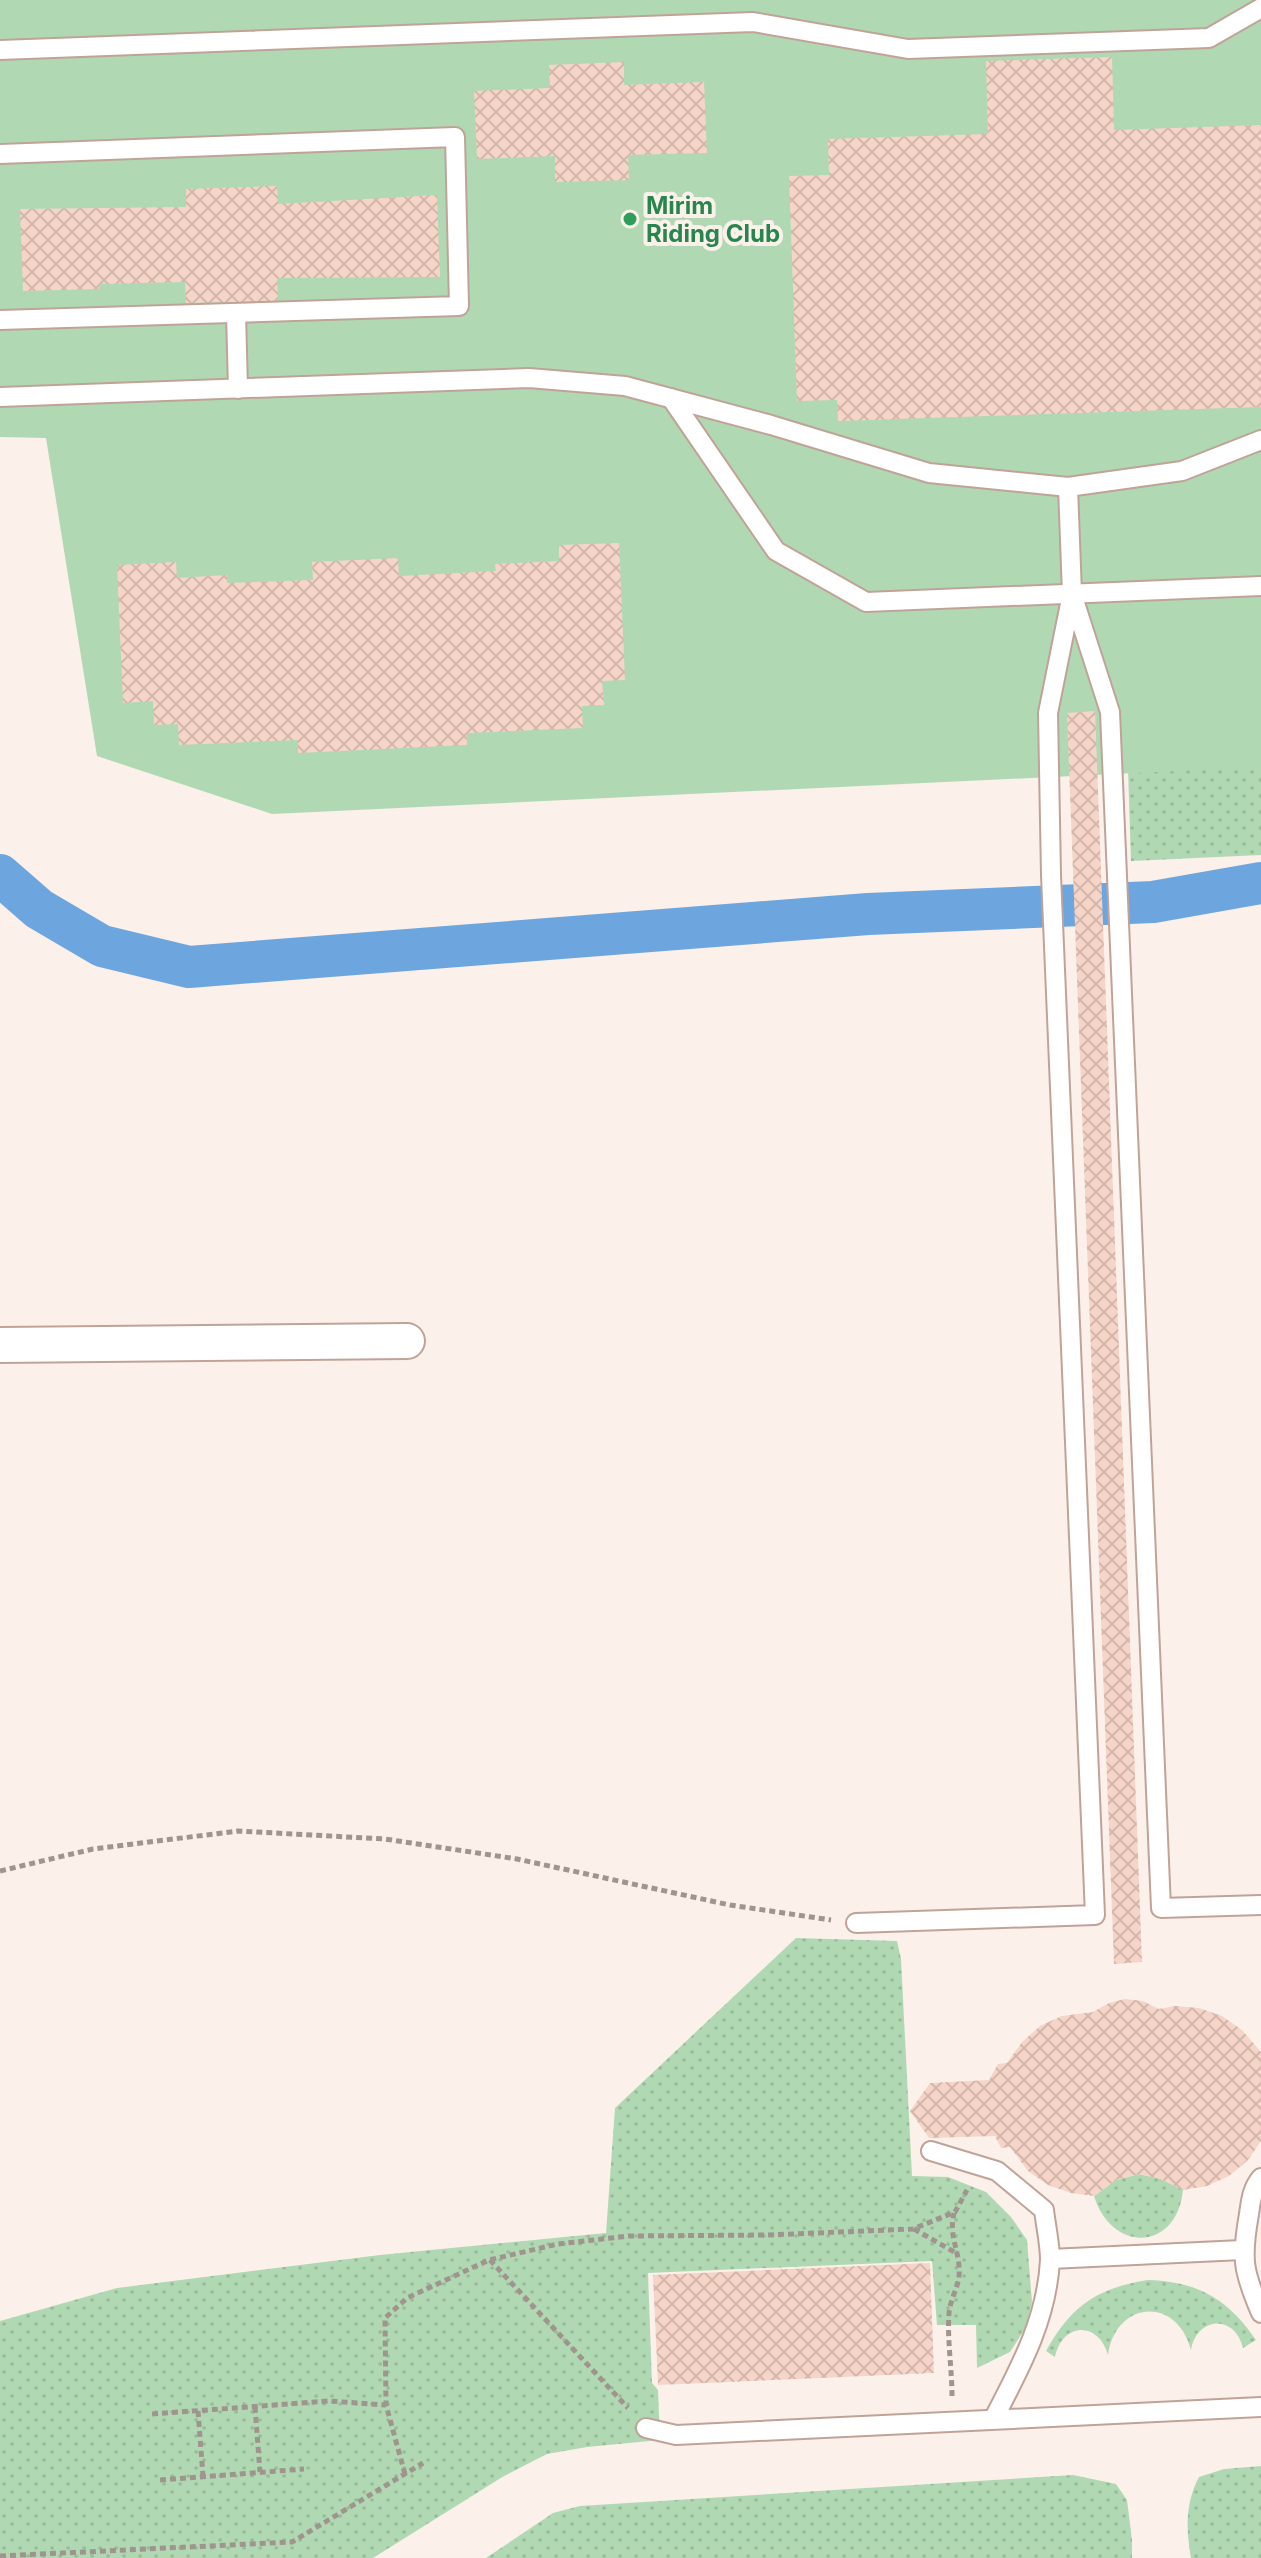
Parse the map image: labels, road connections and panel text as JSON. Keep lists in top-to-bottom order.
{
  "places": ["Mirim Riding Club"]
}
